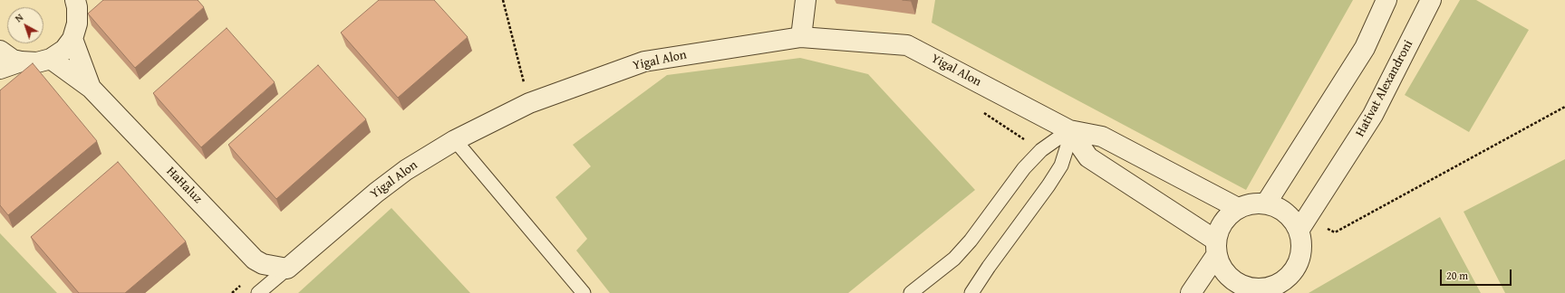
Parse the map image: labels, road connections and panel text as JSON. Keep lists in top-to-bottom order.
{
  "streets": {
    "street": ["Yigal Alon", "Hativat Alexandroni", "HaHaluz"]
  },
  "crossings": [
    ["Yigal Alon", "Hativat Alexandroni"],
    ["Yigal Alon", "HaHaluz"]
  ],
  "scale_bar": "20 m",
  "north": "top left"
}
